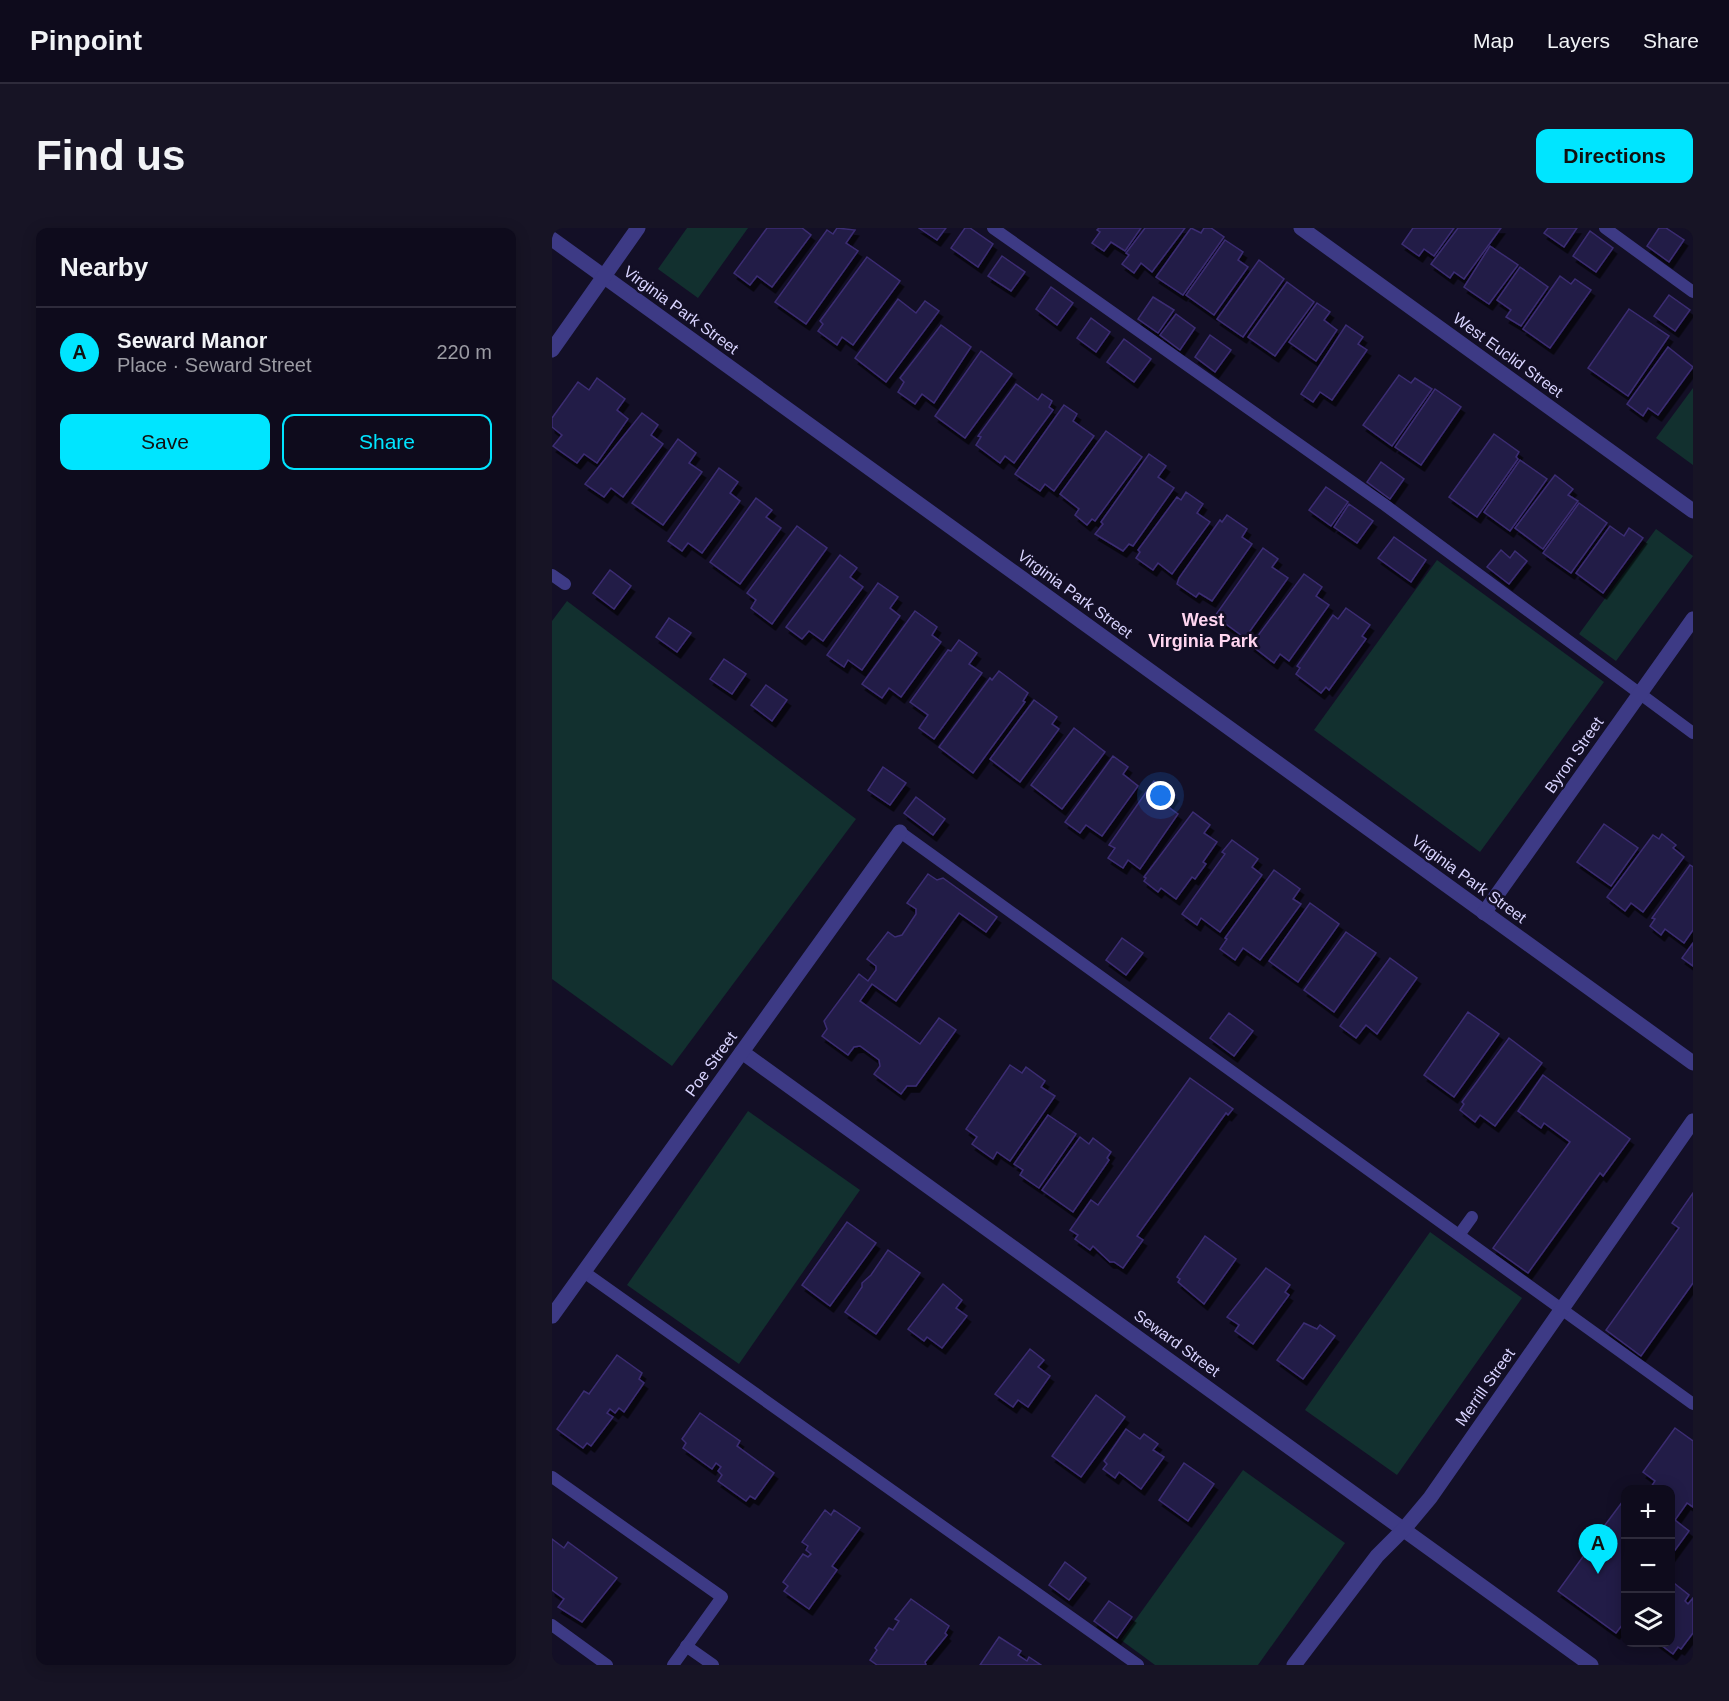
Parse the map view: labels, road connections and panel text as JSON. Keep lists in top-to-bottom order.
{
  "streets": {
    "street": [
      "Virginia Park Street",
      "West Euclid Street",
      "Byron Street",
      "Poe Street",
      "Seward Street",
      "Merrill Street"
    ]
  },
  "crossings": [
    ["Virginia Park Street", "Byron Street"],
    ["Poe Street", "Seward Street"],
    ["Seward Street", "Merrill Street"]
  ],
  "districts": ["West Virginia Park"],
  "page": {
    "header": "Pinpoint",
    "nav": ["Map", "Layers", "Share"],
    "buttons": [
      "Directions",
      ["Save", "Share"]
    ],
    "title": "Find us",
    "heading": "Nearby",
    "list": [
      {
        "mark": "A",
        "name": "Seward Manor",
        "note": "Place · Seward Street",
        "value": "220 m"
      }
    ],
    "map_buttons": ["+", "−"],
    "pins": "A"
  }
}
